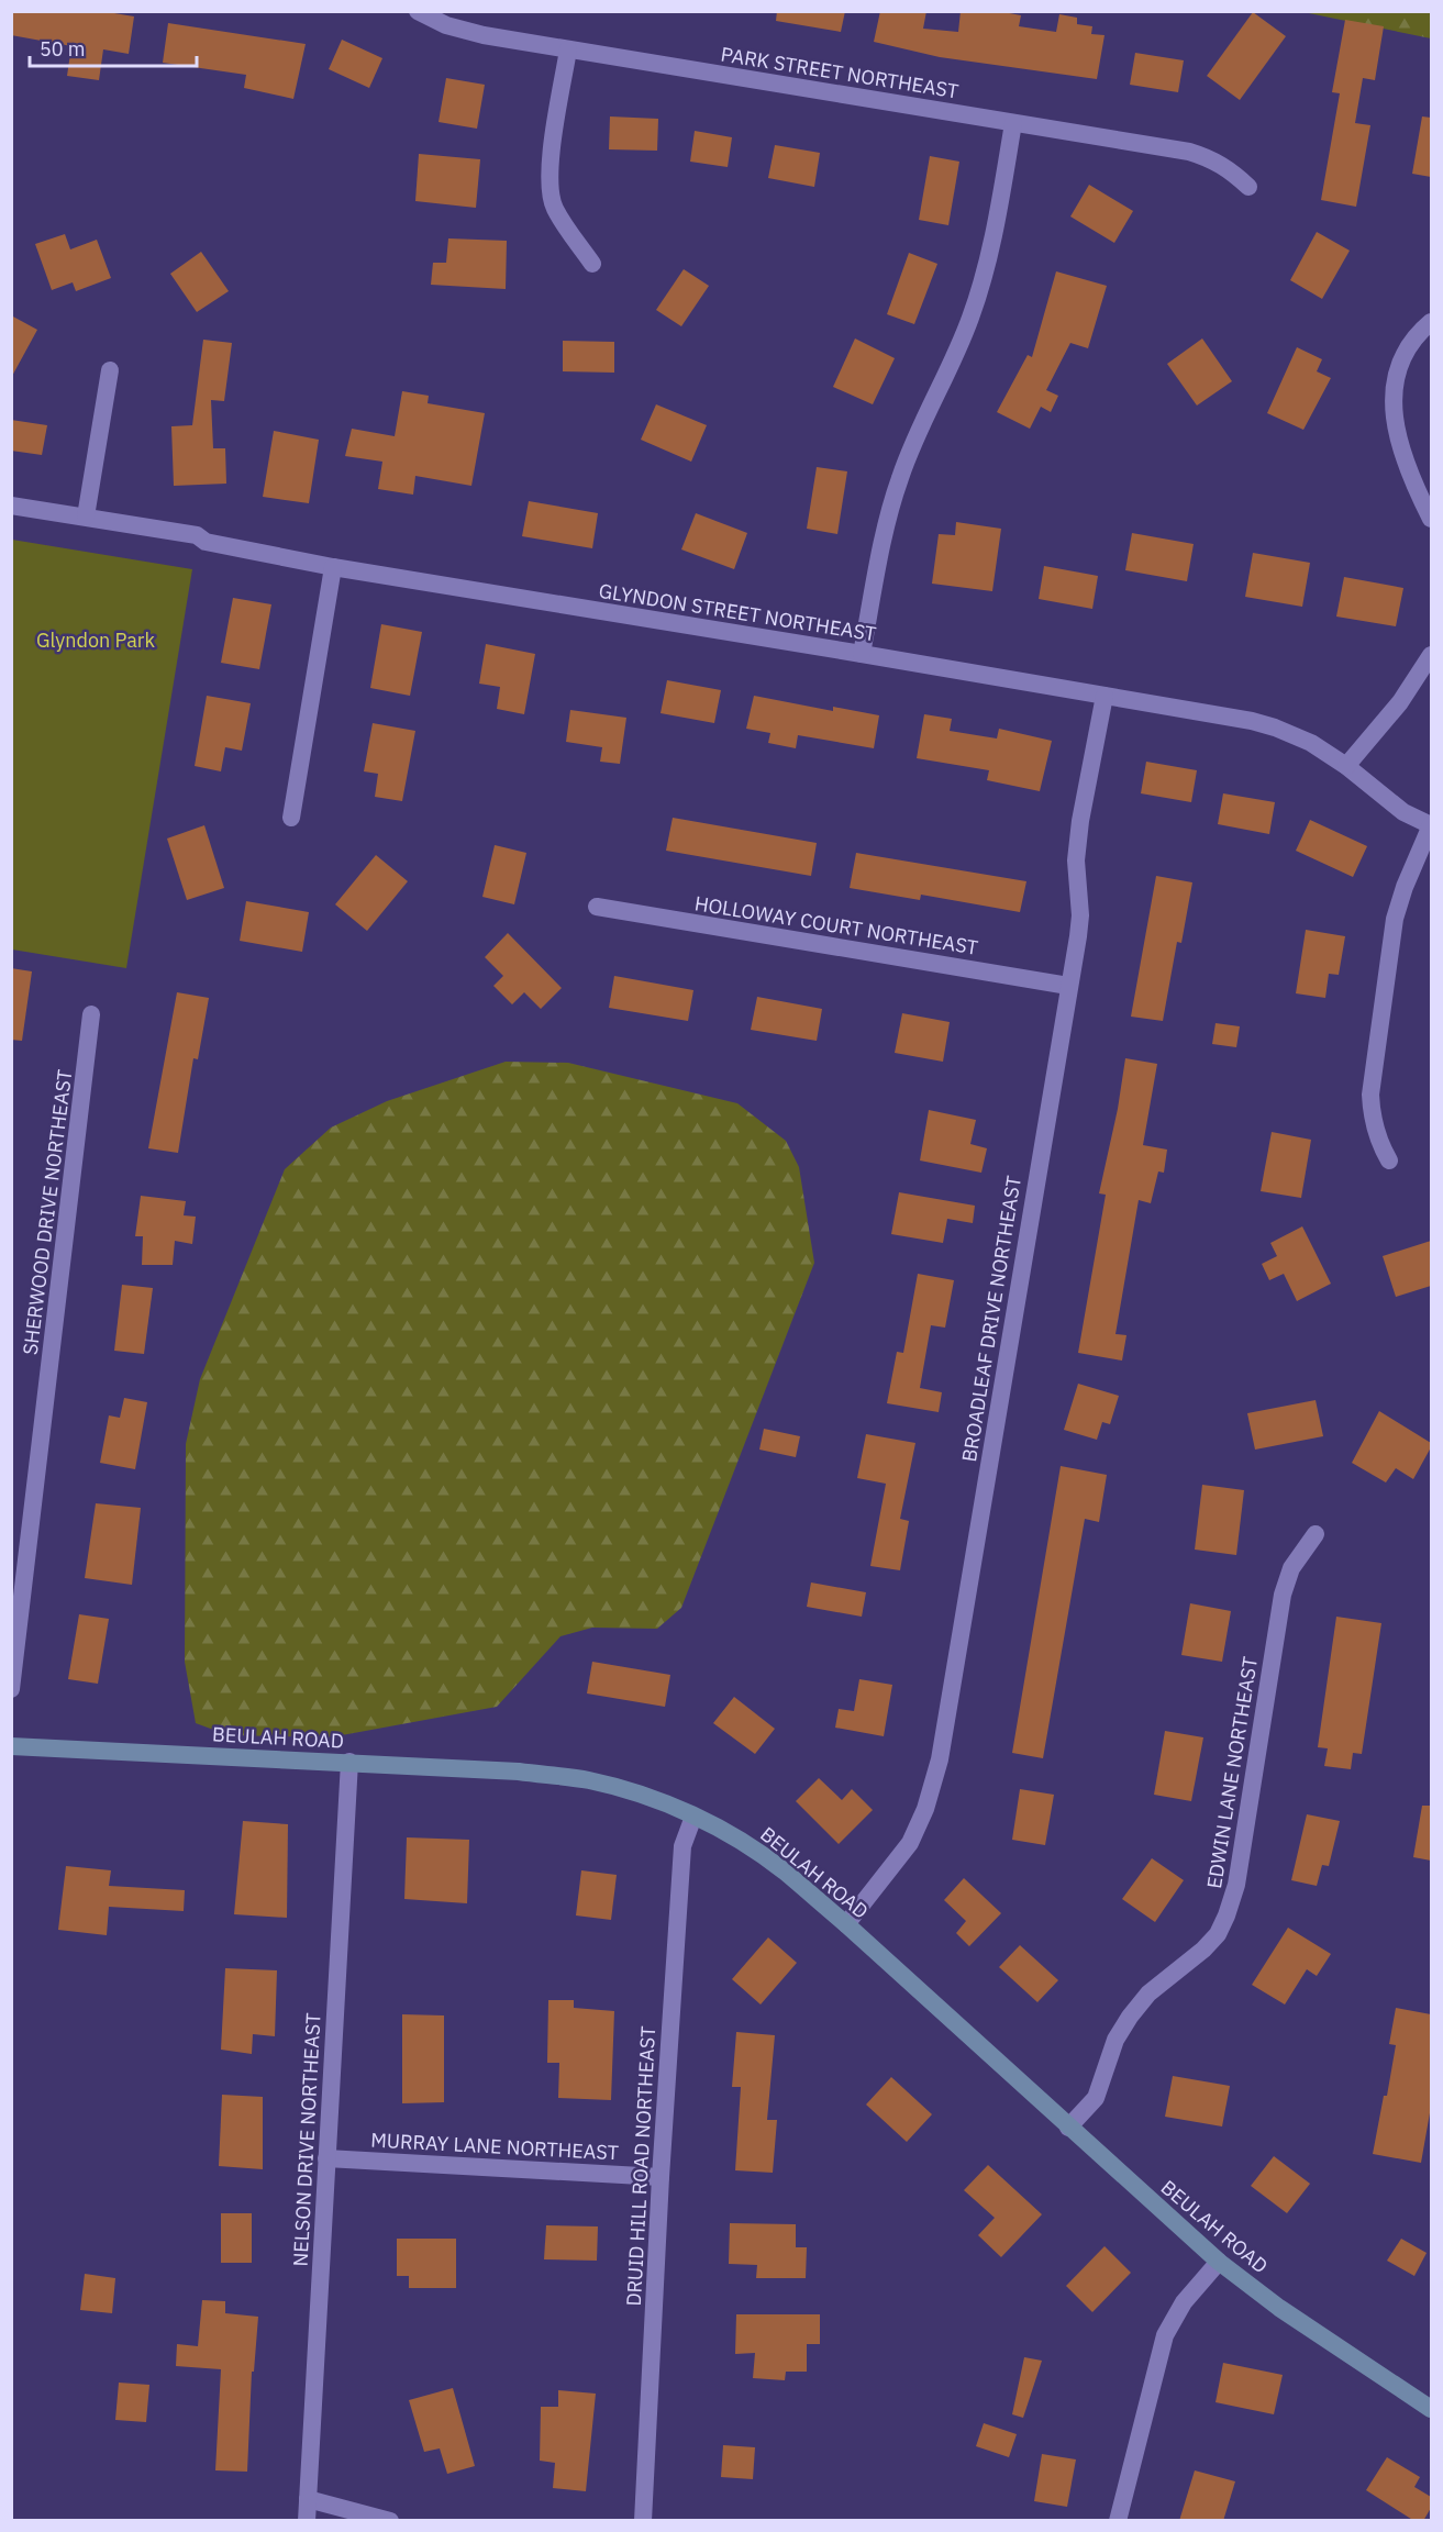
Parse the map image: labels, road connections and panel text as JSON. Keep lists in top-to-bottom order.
{
  "streets": {
    "main road": ["BEULAH ROAD"],
    "street": [
      "PARK STREET NORTHEAST",
      "GLYNDON STREET NORTHEAST",
      "HOLLOWAY COURT NORTHEAST",
      "SHERWOOD DRIVE NORTHEAST",
      "BROADLEAF DRIVE NORTHEAST",
      "EDWIN LANE NORTHEAST",
      "NELSON DRIVE NORTHEAST",
      "MURRAY LANE NORTHEAST",
      "DRUID HILL ROAD NORTHEAST"
    ]
  },
  "crossings": [
    ["GLYNDON STREET NORTHEAST", "BROADLEAF DRIVE NORTHEAST"],
    ["HOLLOWAY COURT NORTHEAST", "BROADLEAF DRIVE NORTHEAST"],
    ["BROADLEAF DRIVE NORTHEAST", "BEULAH ROAD"],
    ["BEULAH ROAD", "EDWIN LANE NORTHEAST"],
    ["BEULAH ROAD", "NELSON DRIVE NORTHEAST"],
    ["BEULAH ROAD", "DRUID HILL ROAD NORTHEAST"],
    ["NELSON DRIVE NORTHEAST", "MURRAY LANE NORTHEAST"],
    ["MURRAY LANE NORTHEAST", "DRUID HILL ROAD NORTHEAST"]
  ],
  "parks": ["Glyndon Park"],
  "scale_bar": "50 m"
}
